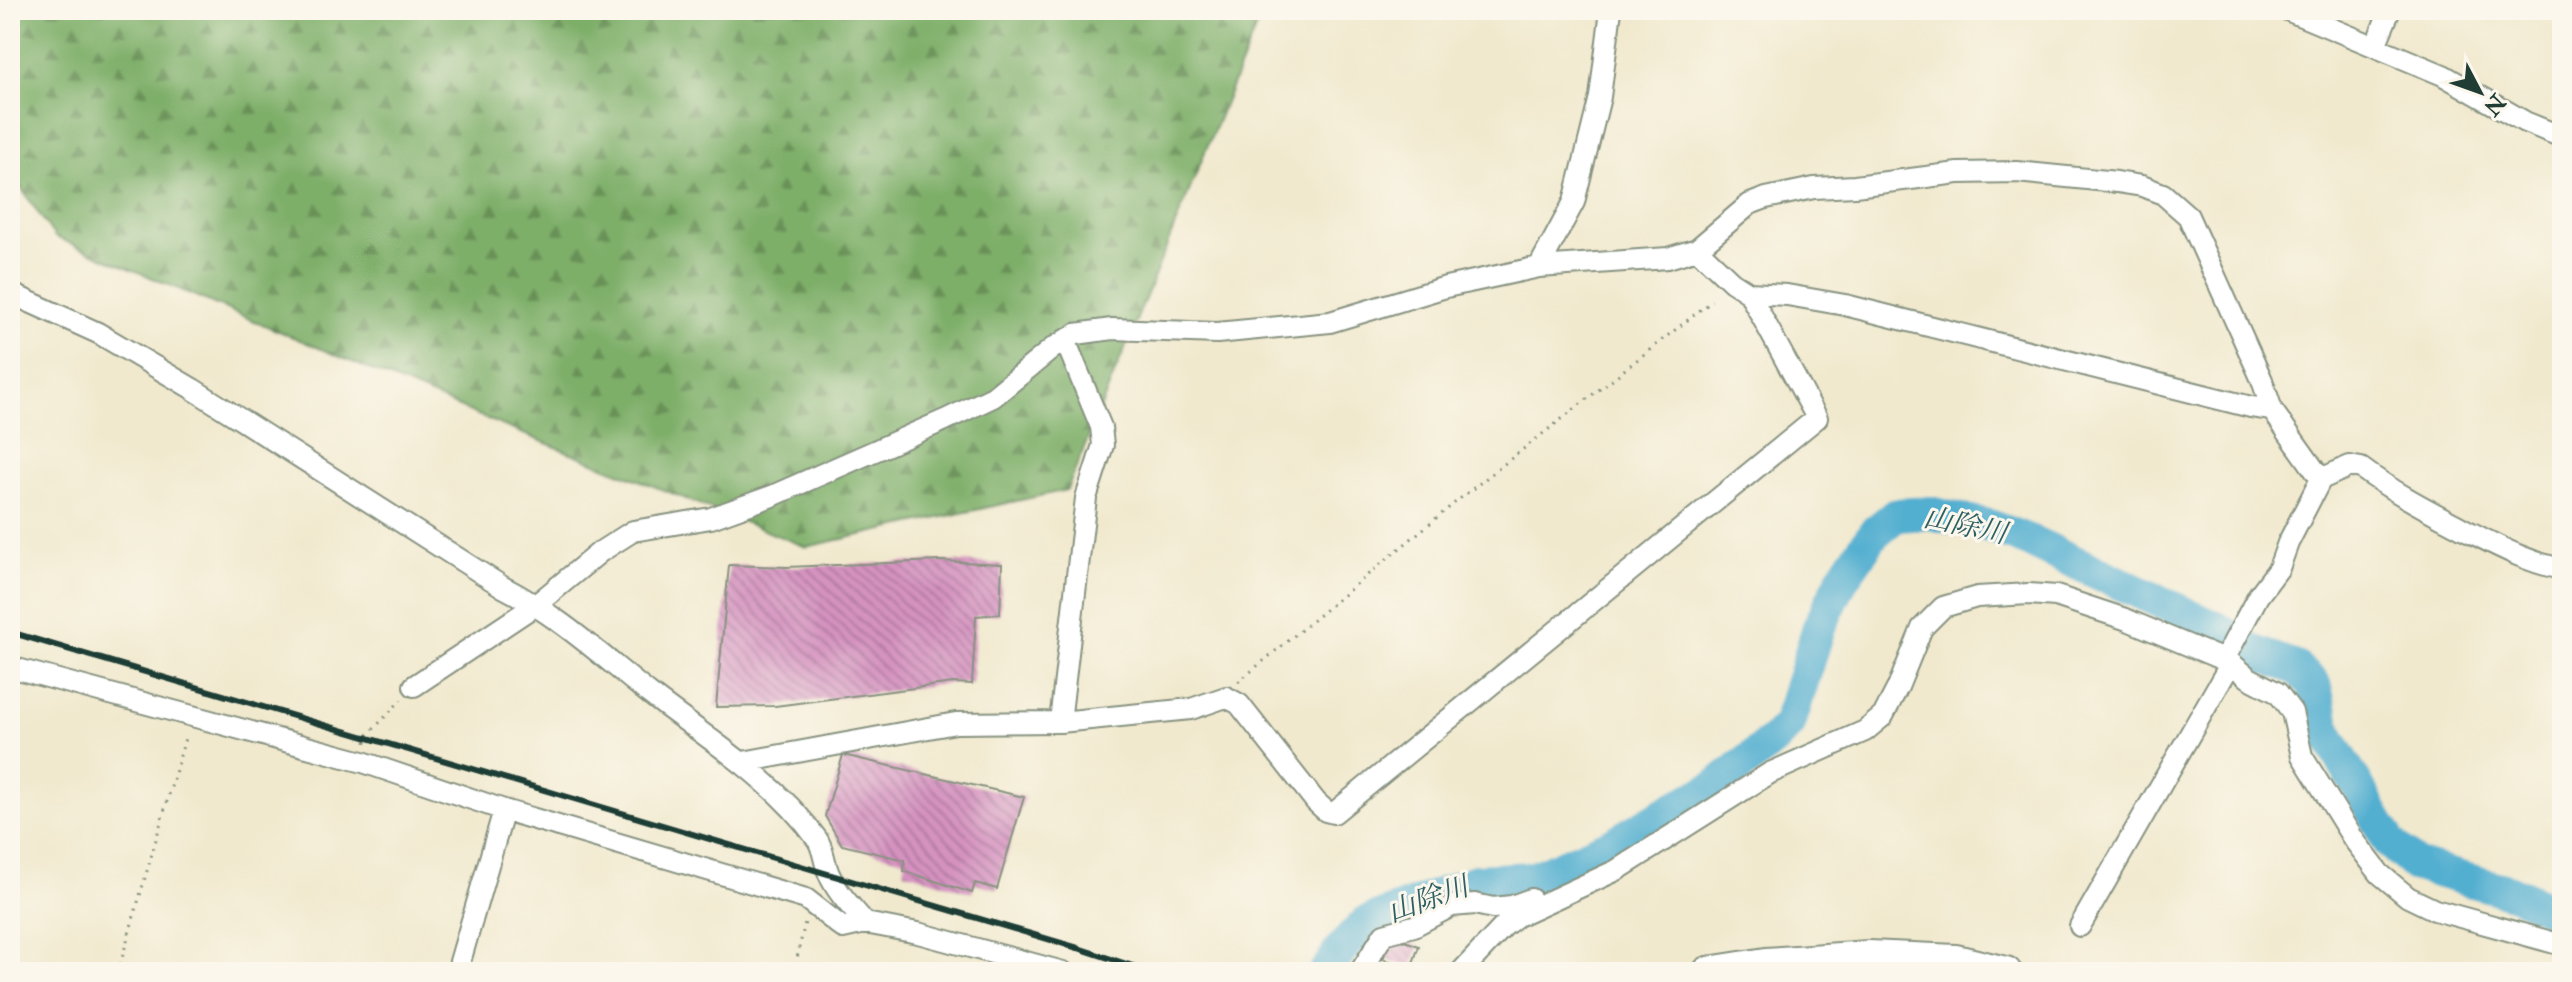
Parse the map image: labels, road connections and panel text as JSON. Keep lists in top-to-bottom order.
{
  "water": ["山除川"],
  "north": "bottom right"
}
